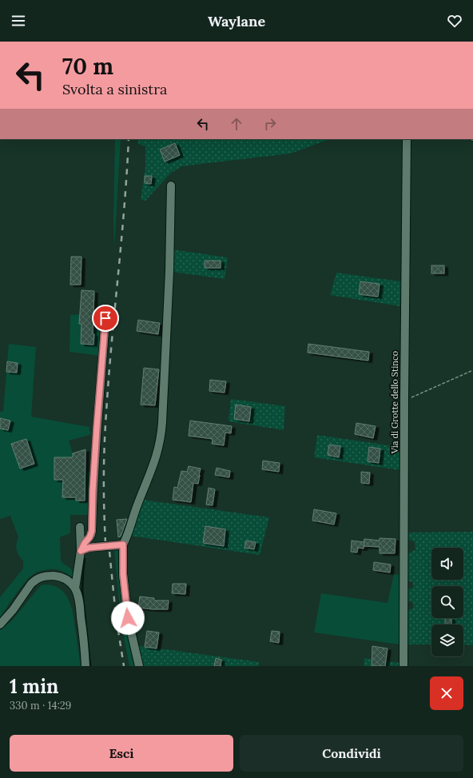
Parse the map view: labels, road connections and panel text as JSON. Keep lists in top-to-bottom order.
{
  "streets": {
    "street": ["Via di Grotte dello Stinco"]
  },
  "page": {
    "header": "Waylane",
    "turn": ["70 m", "Svolta a sinistra"],
    "heading": ["1 min", "330 m · 14:29"],
    "buttons": ["Esci", "Condividi"]
  }
}
